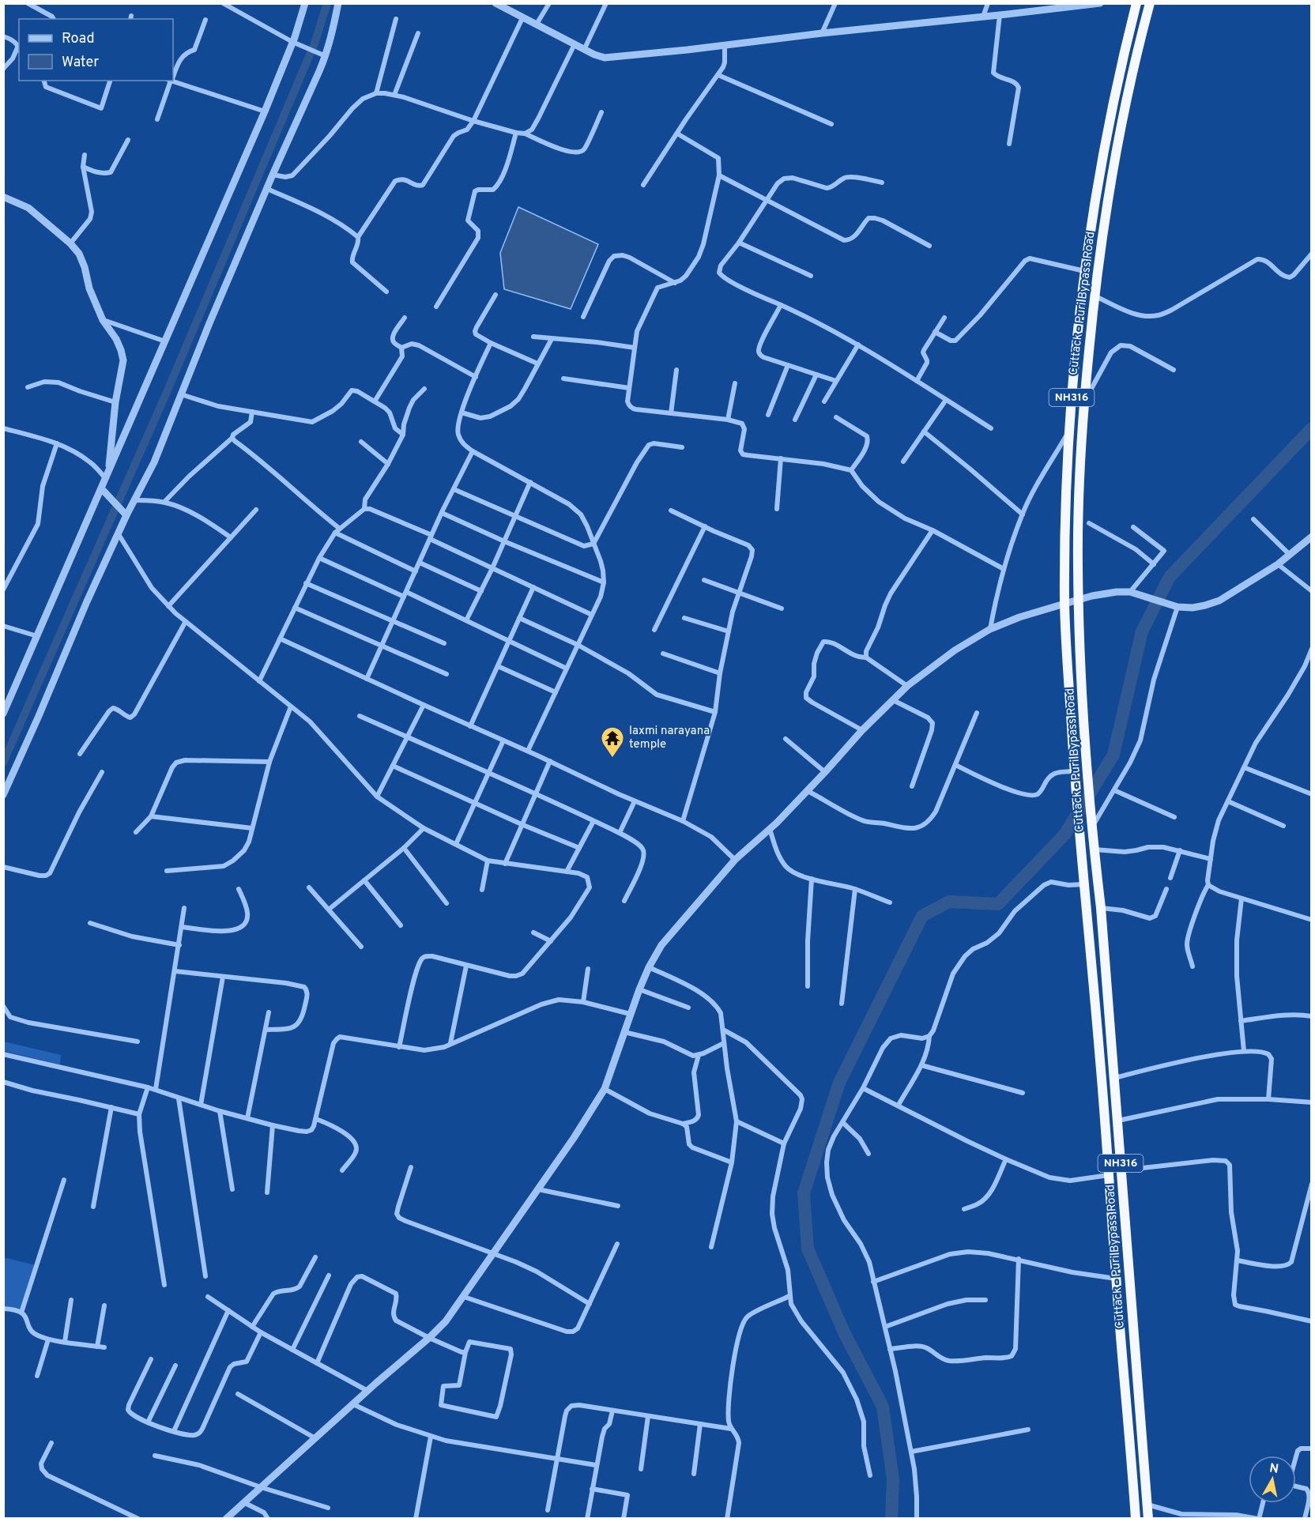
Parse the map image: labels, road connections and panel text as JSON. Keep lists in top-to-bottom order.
{
  "streets": {
    "highway": ["Cuttack - Puri Bypass Road", "NH316"]
  },
  "places": {
    "temple": ["laxmi narayana temple"]
  },
  "legend": ["Road", "Water"],
  "north": "top"
}
